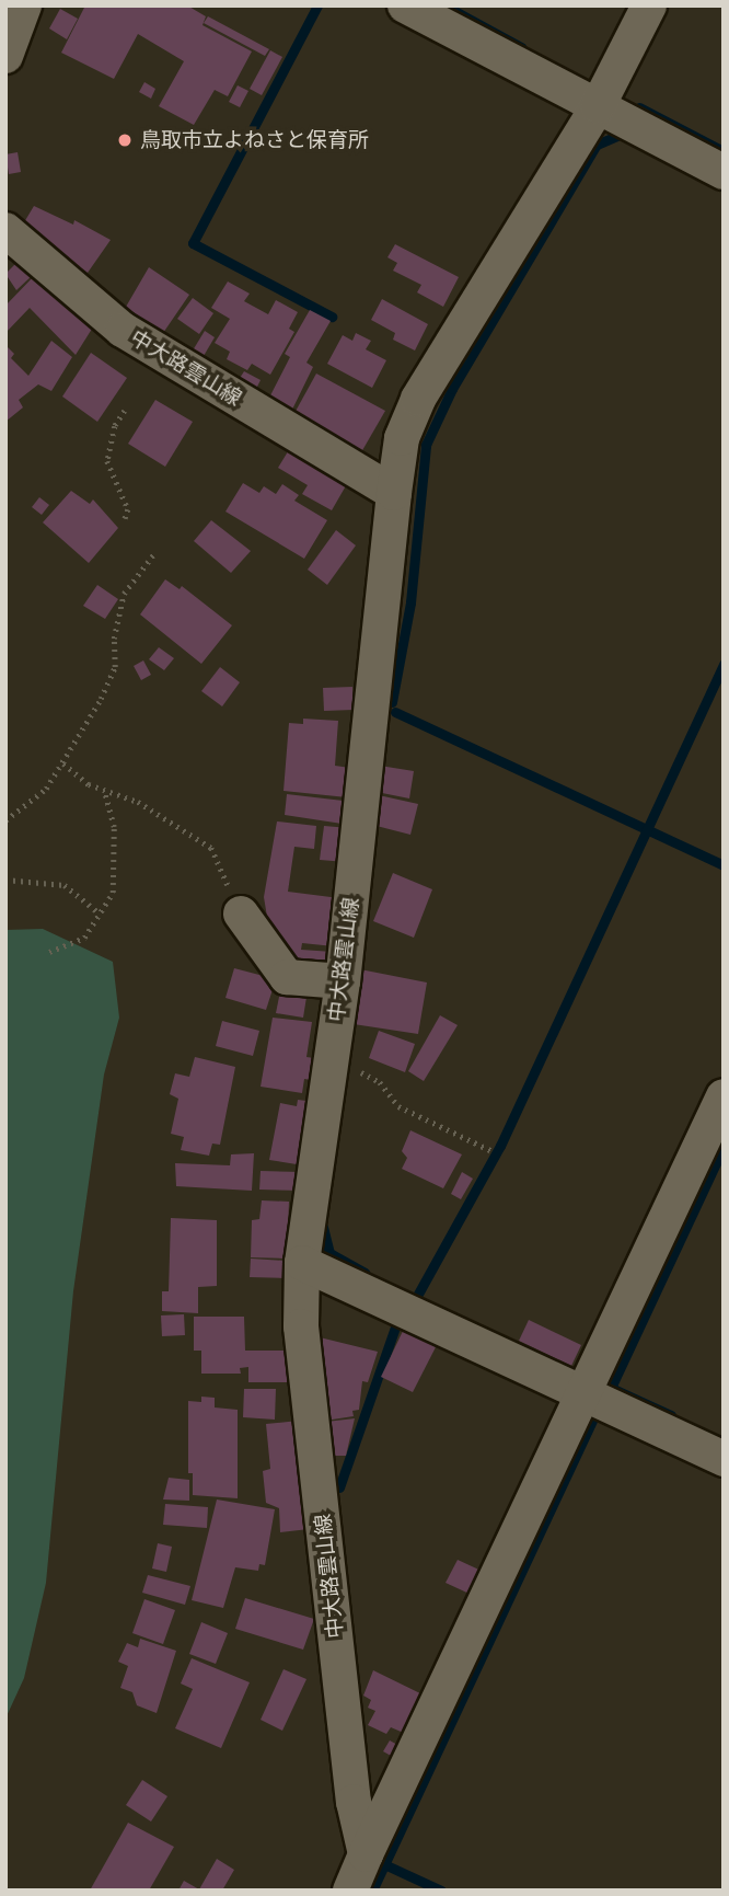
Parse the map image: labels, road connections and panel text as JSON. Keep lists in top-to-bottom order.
{
  "streets": {
    "street": ["中大路雲山線"]
  },
  "places": ["鳥取市立よねさと保育所"]
}
